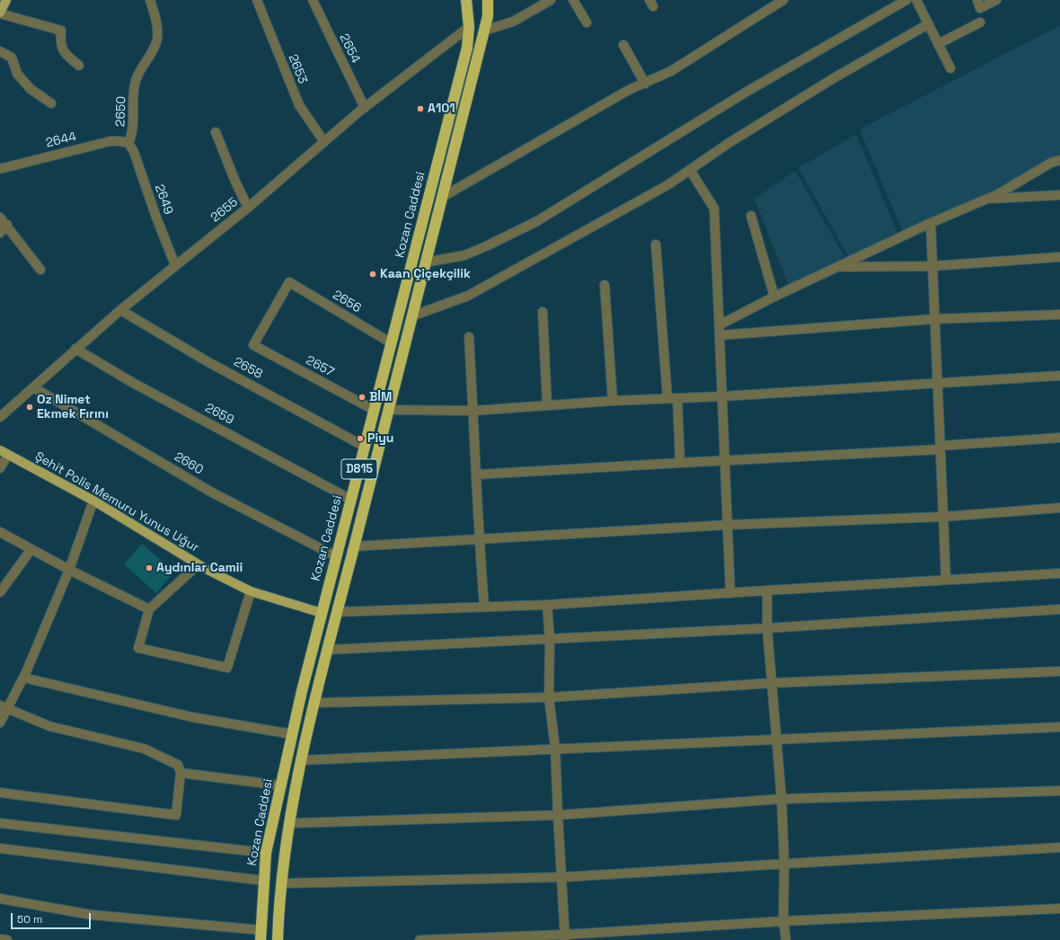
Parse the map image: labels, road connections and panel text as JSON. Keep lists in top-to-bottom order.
{
  "streets": {
    "highway": ["Kozan Caddesi", "D815"],
    "main road": ["Şehit Polis Memuru Yunus Uğur"],
    "street": [
      "2654",
      "2653",
      "2650",
      "2644",
      "2649",
      "2655",
      "2656",
      "2657",
      "2658",
      "2659",
      "2660"
    ]
  },
  "crossings": [
    ["2654", "2655"],
    ["2653", "2655"],
    ["2650", "2644"],
    ["2650", "2649"],
    ["2644", "2649"],
    ["2649", "2655"],
    ["2655", "Kozan Caddesi"],
    ["2655", "2658"],
    ["2655", "2659"],
    ["2655", "2660"],
    ["Kozan Caddesi", "2656"],
    ["Kozan Caddesi", "2657"],
    ["Kozan Caddesi", "2658"],
    ["Kozan Caddesi", "2659"],
    ["Kozan Caddesi", "2660"],
    ["Kozan Caddesi", "Şehit Polis Memuru Yunus Uğur"],
    ["2656", "2657"]
  ],
  "places": [
    "A101",
    "Kaan Çiçekçilik",
    "BİM",
    "Oz Nimet Ekmek Fırını",
    "Piyu",
    "Aydınlar Camii"
  ],
  "scale_bar": "50 m"
}
